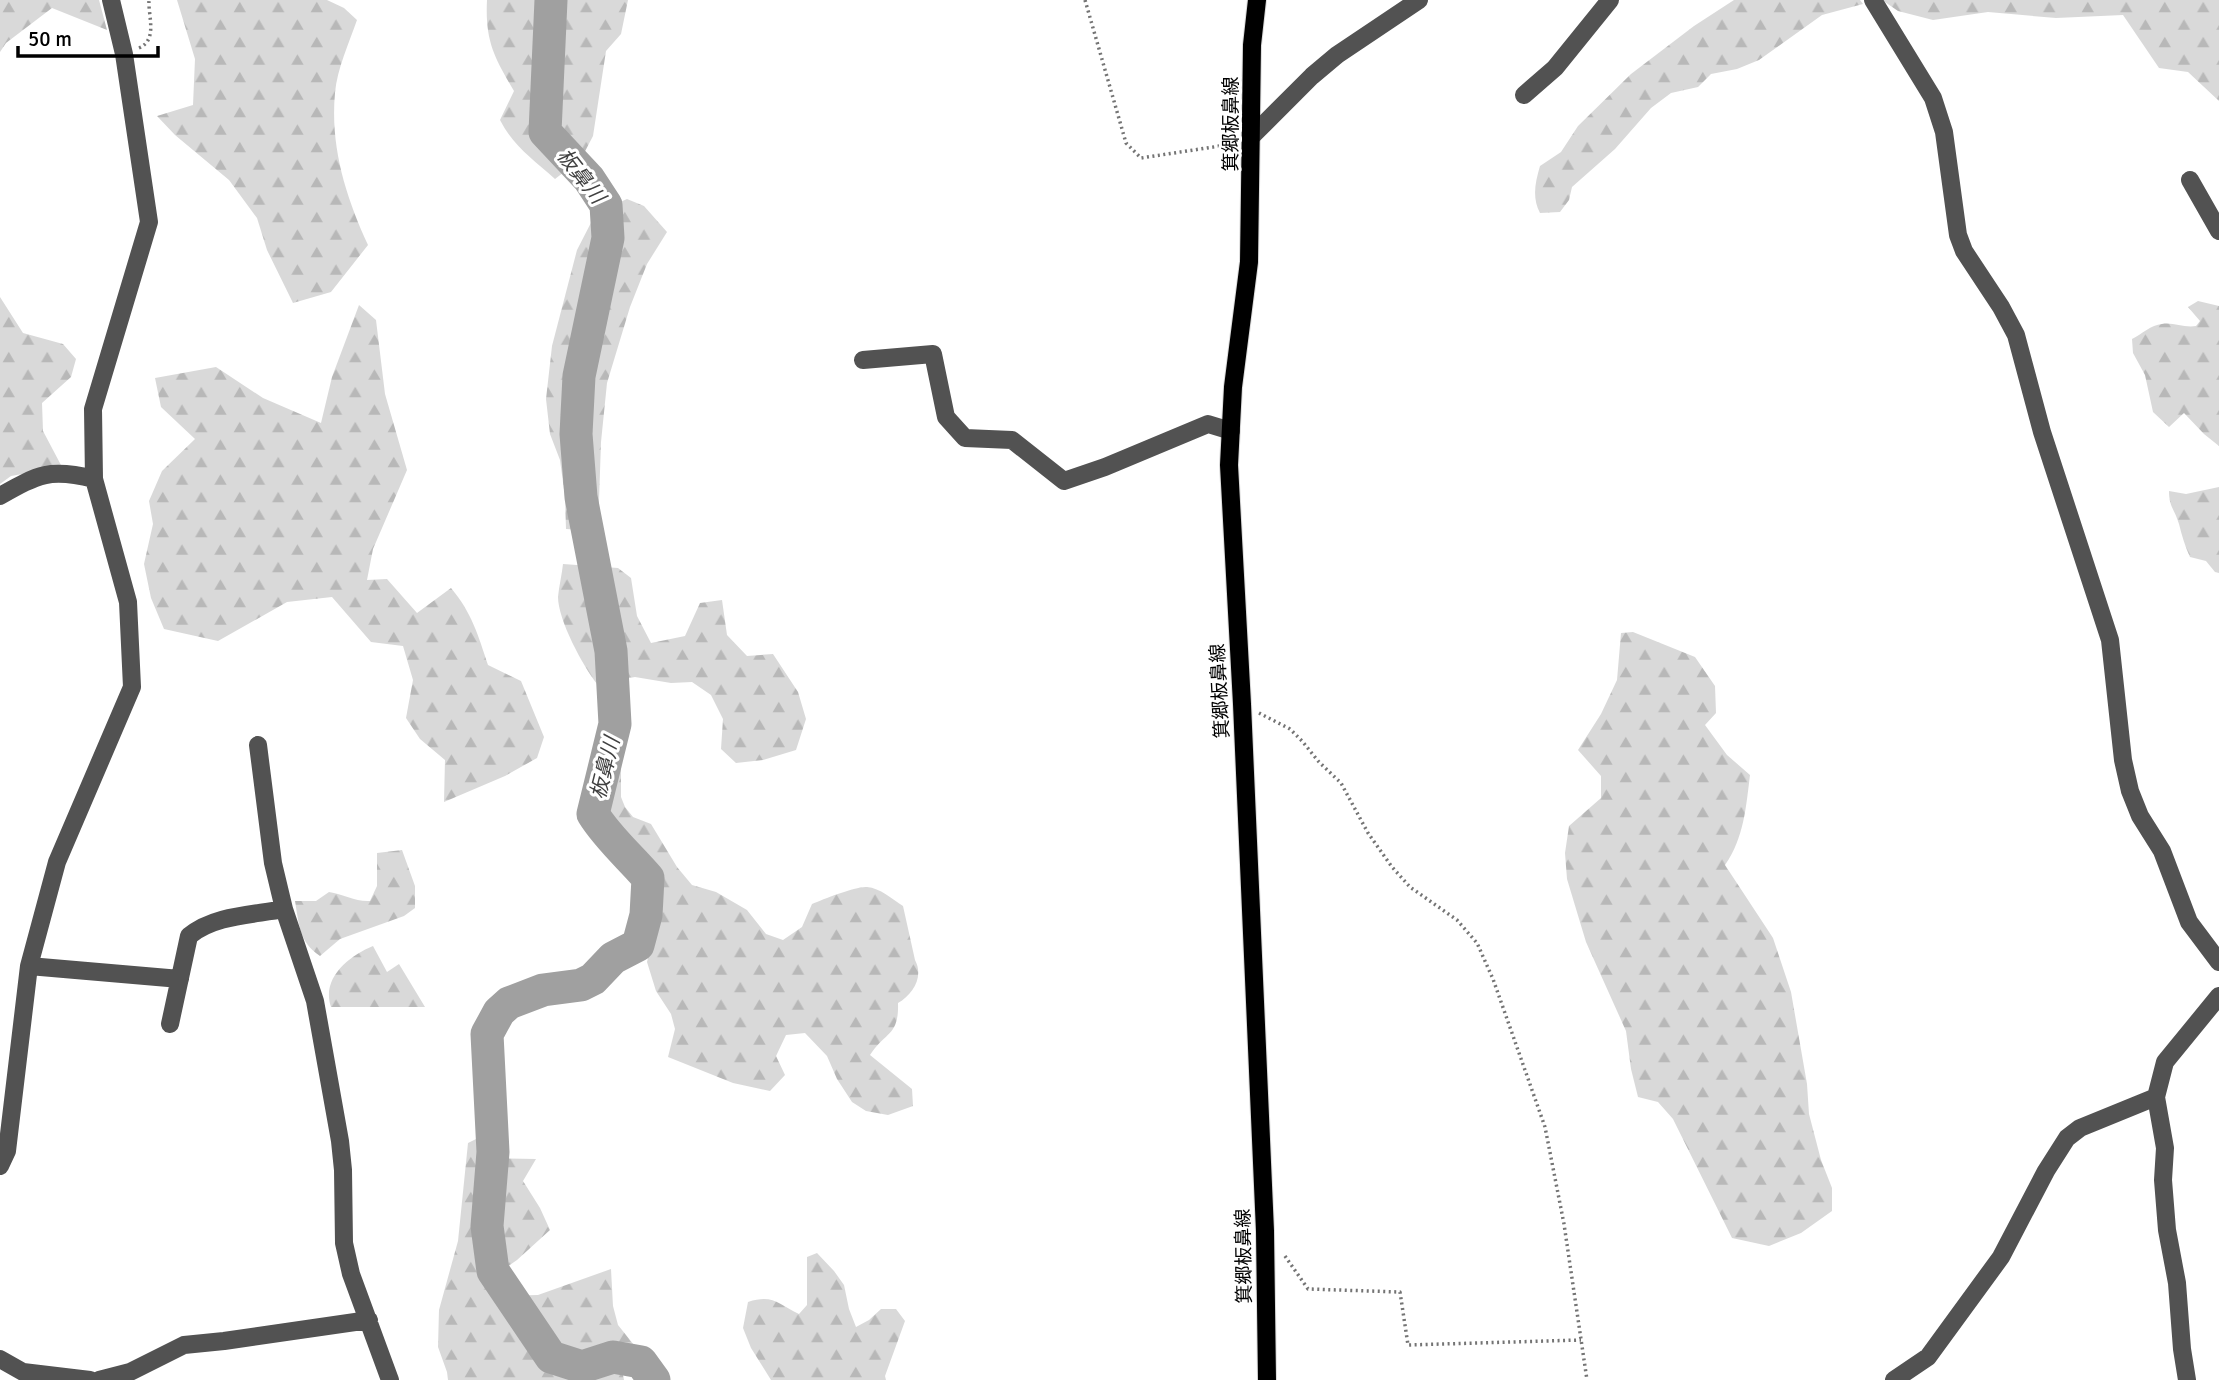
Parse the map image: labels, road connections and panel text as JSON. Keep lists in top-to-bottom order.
{
  "streets": {
    "main road": ["箕郷板鼻線"]
  },
  "water": ["板鼻川"],
  "scale_bar": "50 m"
}
